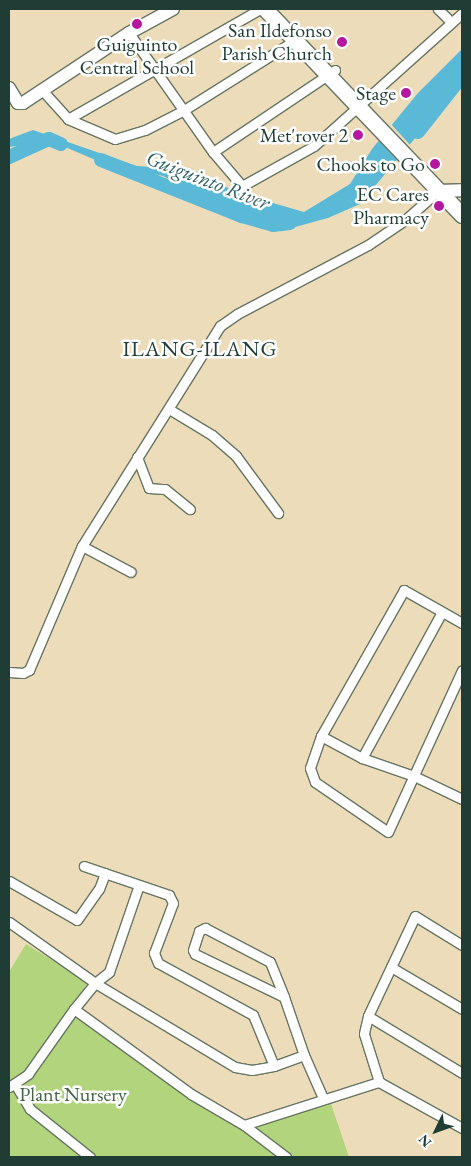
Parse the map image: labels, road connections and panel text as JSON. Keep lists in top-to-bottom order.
{
  "districts": ["ILANG-ILANG"],
  "water": ["Guiguinto River"],
  "parks": ["Plant Nursery"],
  "places": [
    "Guiguinto Central School",
    "San Ildefonso Parish Church",
    "Stage",
    "Met'rover 2",
    "Chooks to Go",
    "EC Cares Pharmacy"
  ],
  "north": "bottom left"
}
